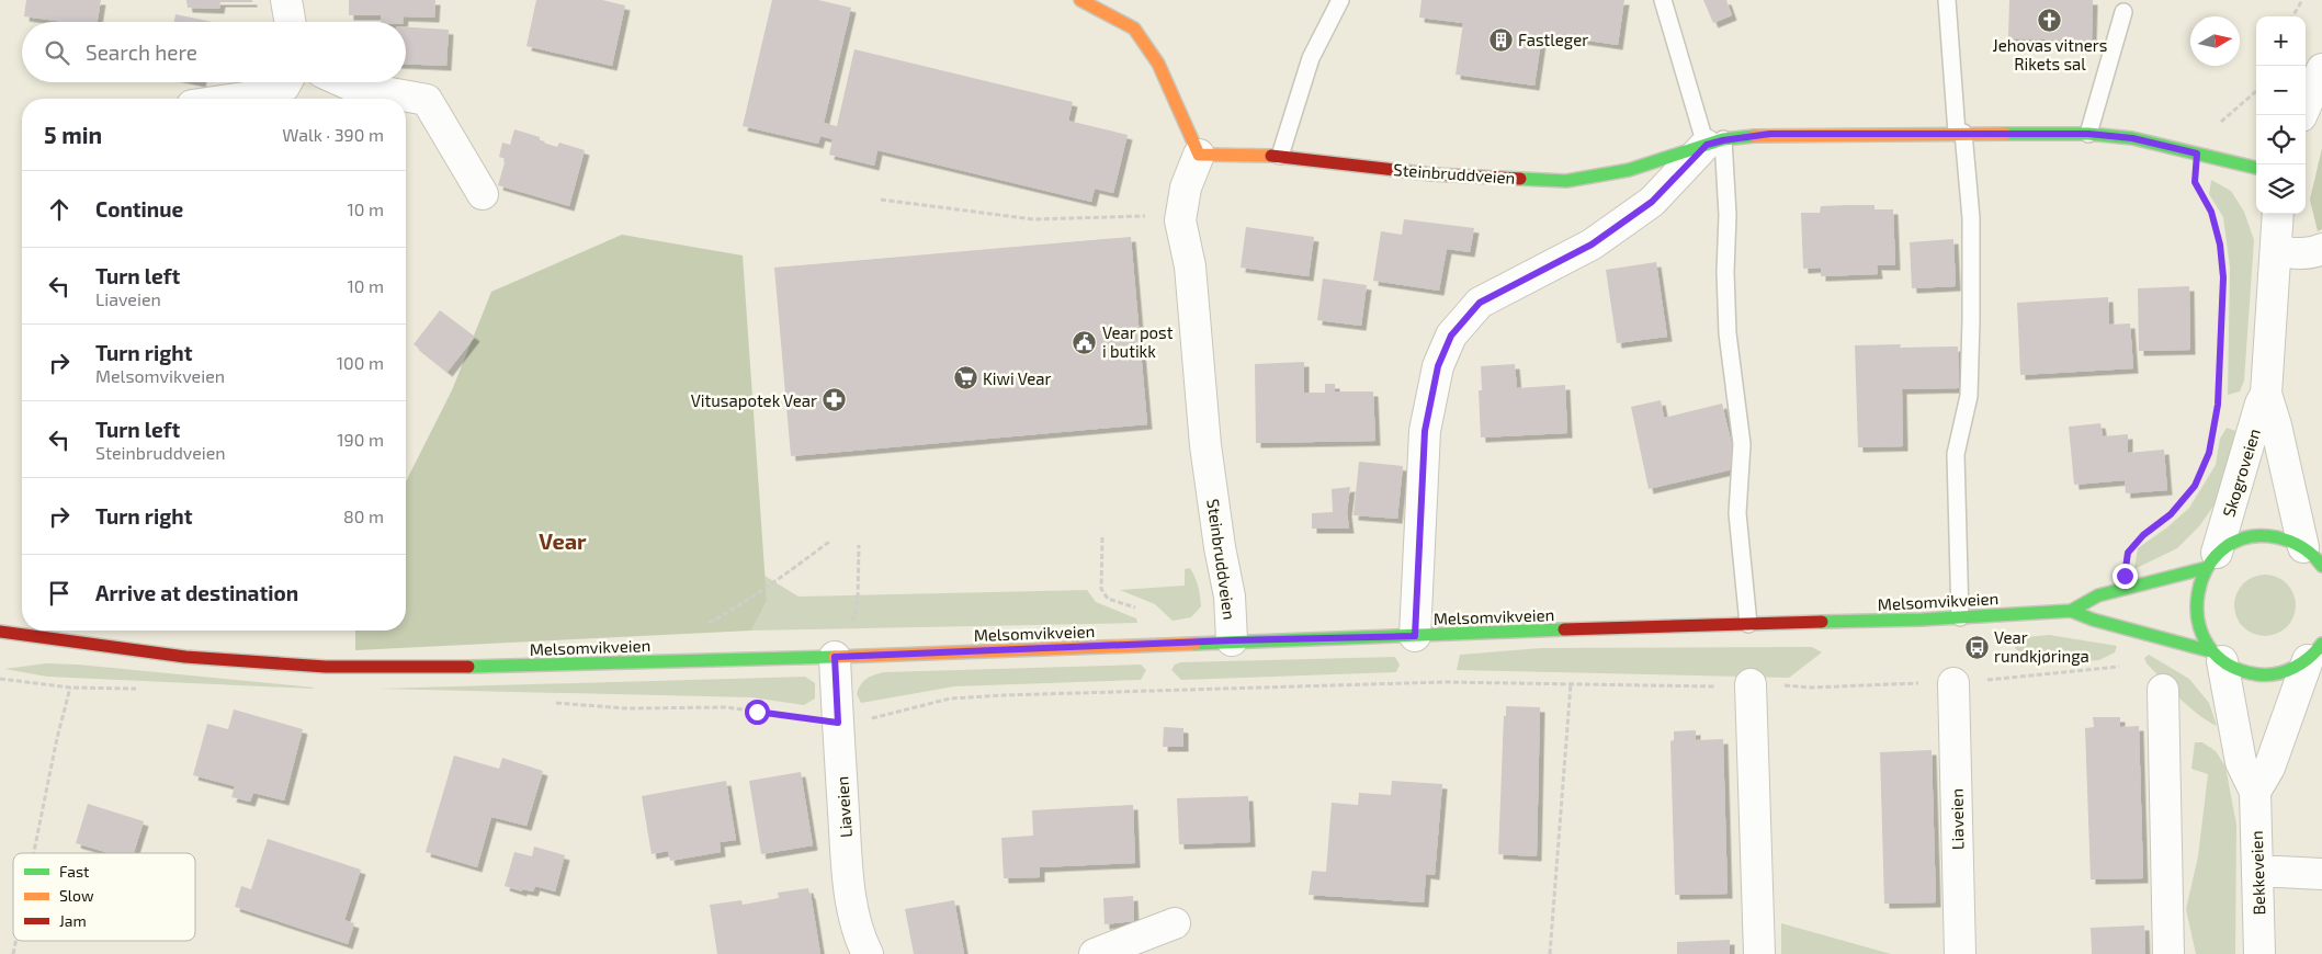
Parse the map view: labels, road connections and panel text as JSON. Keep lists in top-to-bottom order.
{
  "streets": {
    "main road": ["Steinbruddveien", "Melsomvikveien"],
    "street": ["Skogroveien", "Liaveien", "Bekkeveien"]
  },
  "crossings": [
    ["Steinbruddveien", "Melsomvikveien"],
    ["Skogroveien", "Melsomvikveien"],
    ["Melsomvikveien", "Liaveien"],
    ["Melsomvikveien", "Bekkeveien"]
  ],
  "districts": ["Vear"],
  "places": {
    "church": ["Jehovas vitners Rikets sal"],
    "building": ["Fastleger"],
    "public building": ["Vear post i butikk"],
    "supermarket": ["Kiwi Vear"],
    "pharmacy": ["Vitusapotek Vear"],
    "bus stop": ["Vear rundkjøringa"]
  },
  "legend": ["Fast", "Slow", "Jam"],
  "north": "right",
  "page": {
    "map_buttons": ["+", "−"],
    "search": "Search here",
    "heading": ["5 min", "Walk · 390 m"],
    "list": [
      ["Continue", "10 m"],
      ["Turn left", "Liaveien", "10 m"],
      ["Turn right", "Melsomvikveien", "100 m"],
      ["Turn left", "Steinbruddveien", "190 m"],
      ["Turn right", "80 m"],
      "Arrive at destination"
    ]
  }
}
